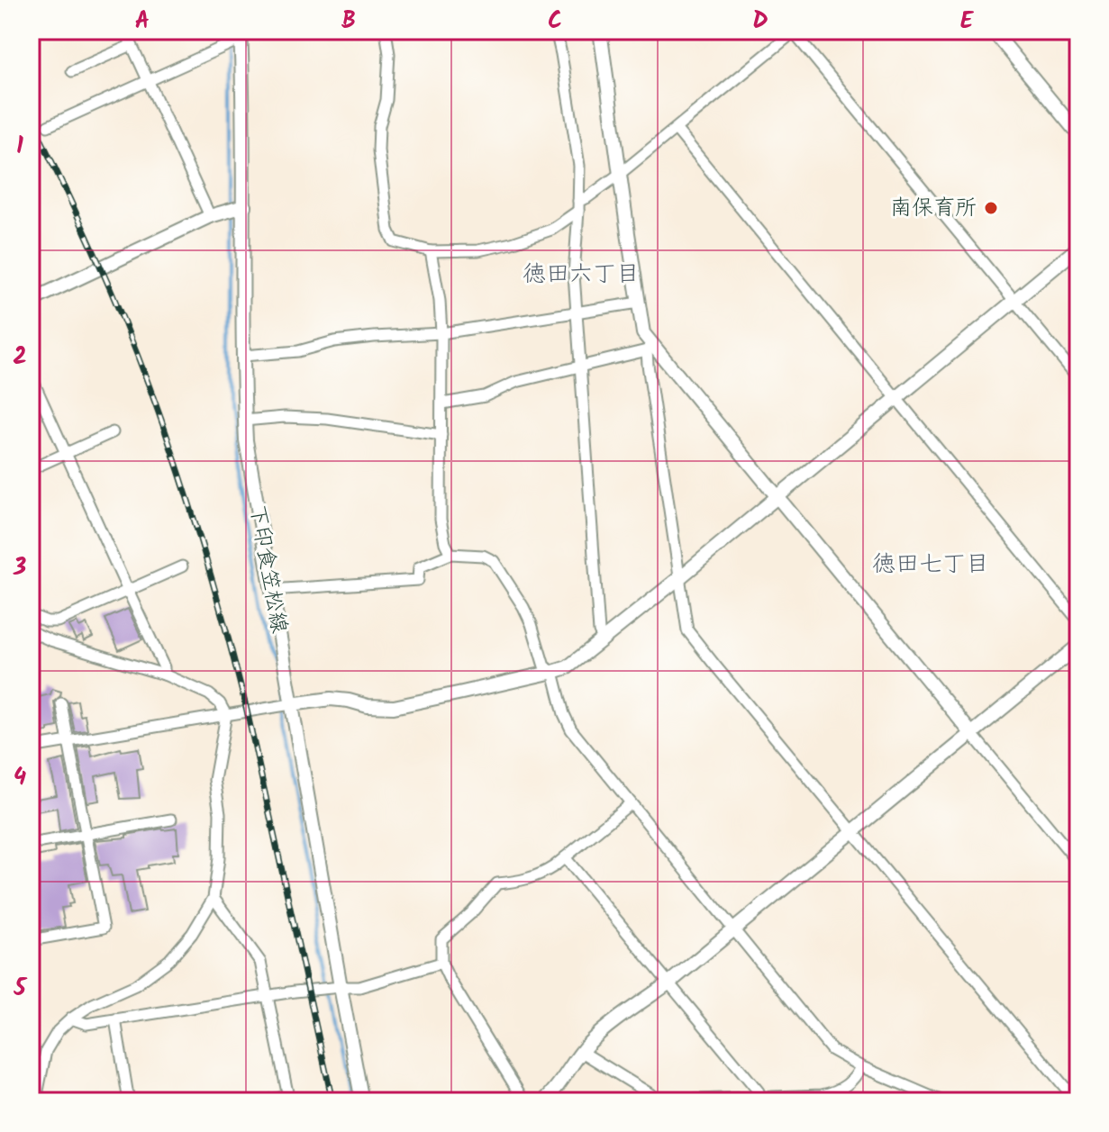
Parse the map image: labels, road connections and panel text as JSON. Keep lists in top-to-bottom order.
{
  "streets": {
    "street": ["下印食笠松線"]
  },
  "districts": ["徳田六丁目", "徳田七丁目"],
  "places": ["南保育所"],
  "grid": {
    "columns": [
      "A",
      "B",
      "C",
      "D",
      "E"
    ],
    "rows": [
      "1",
      "2",
      "3",
      "4",
      "5"
    ]
  }
}
